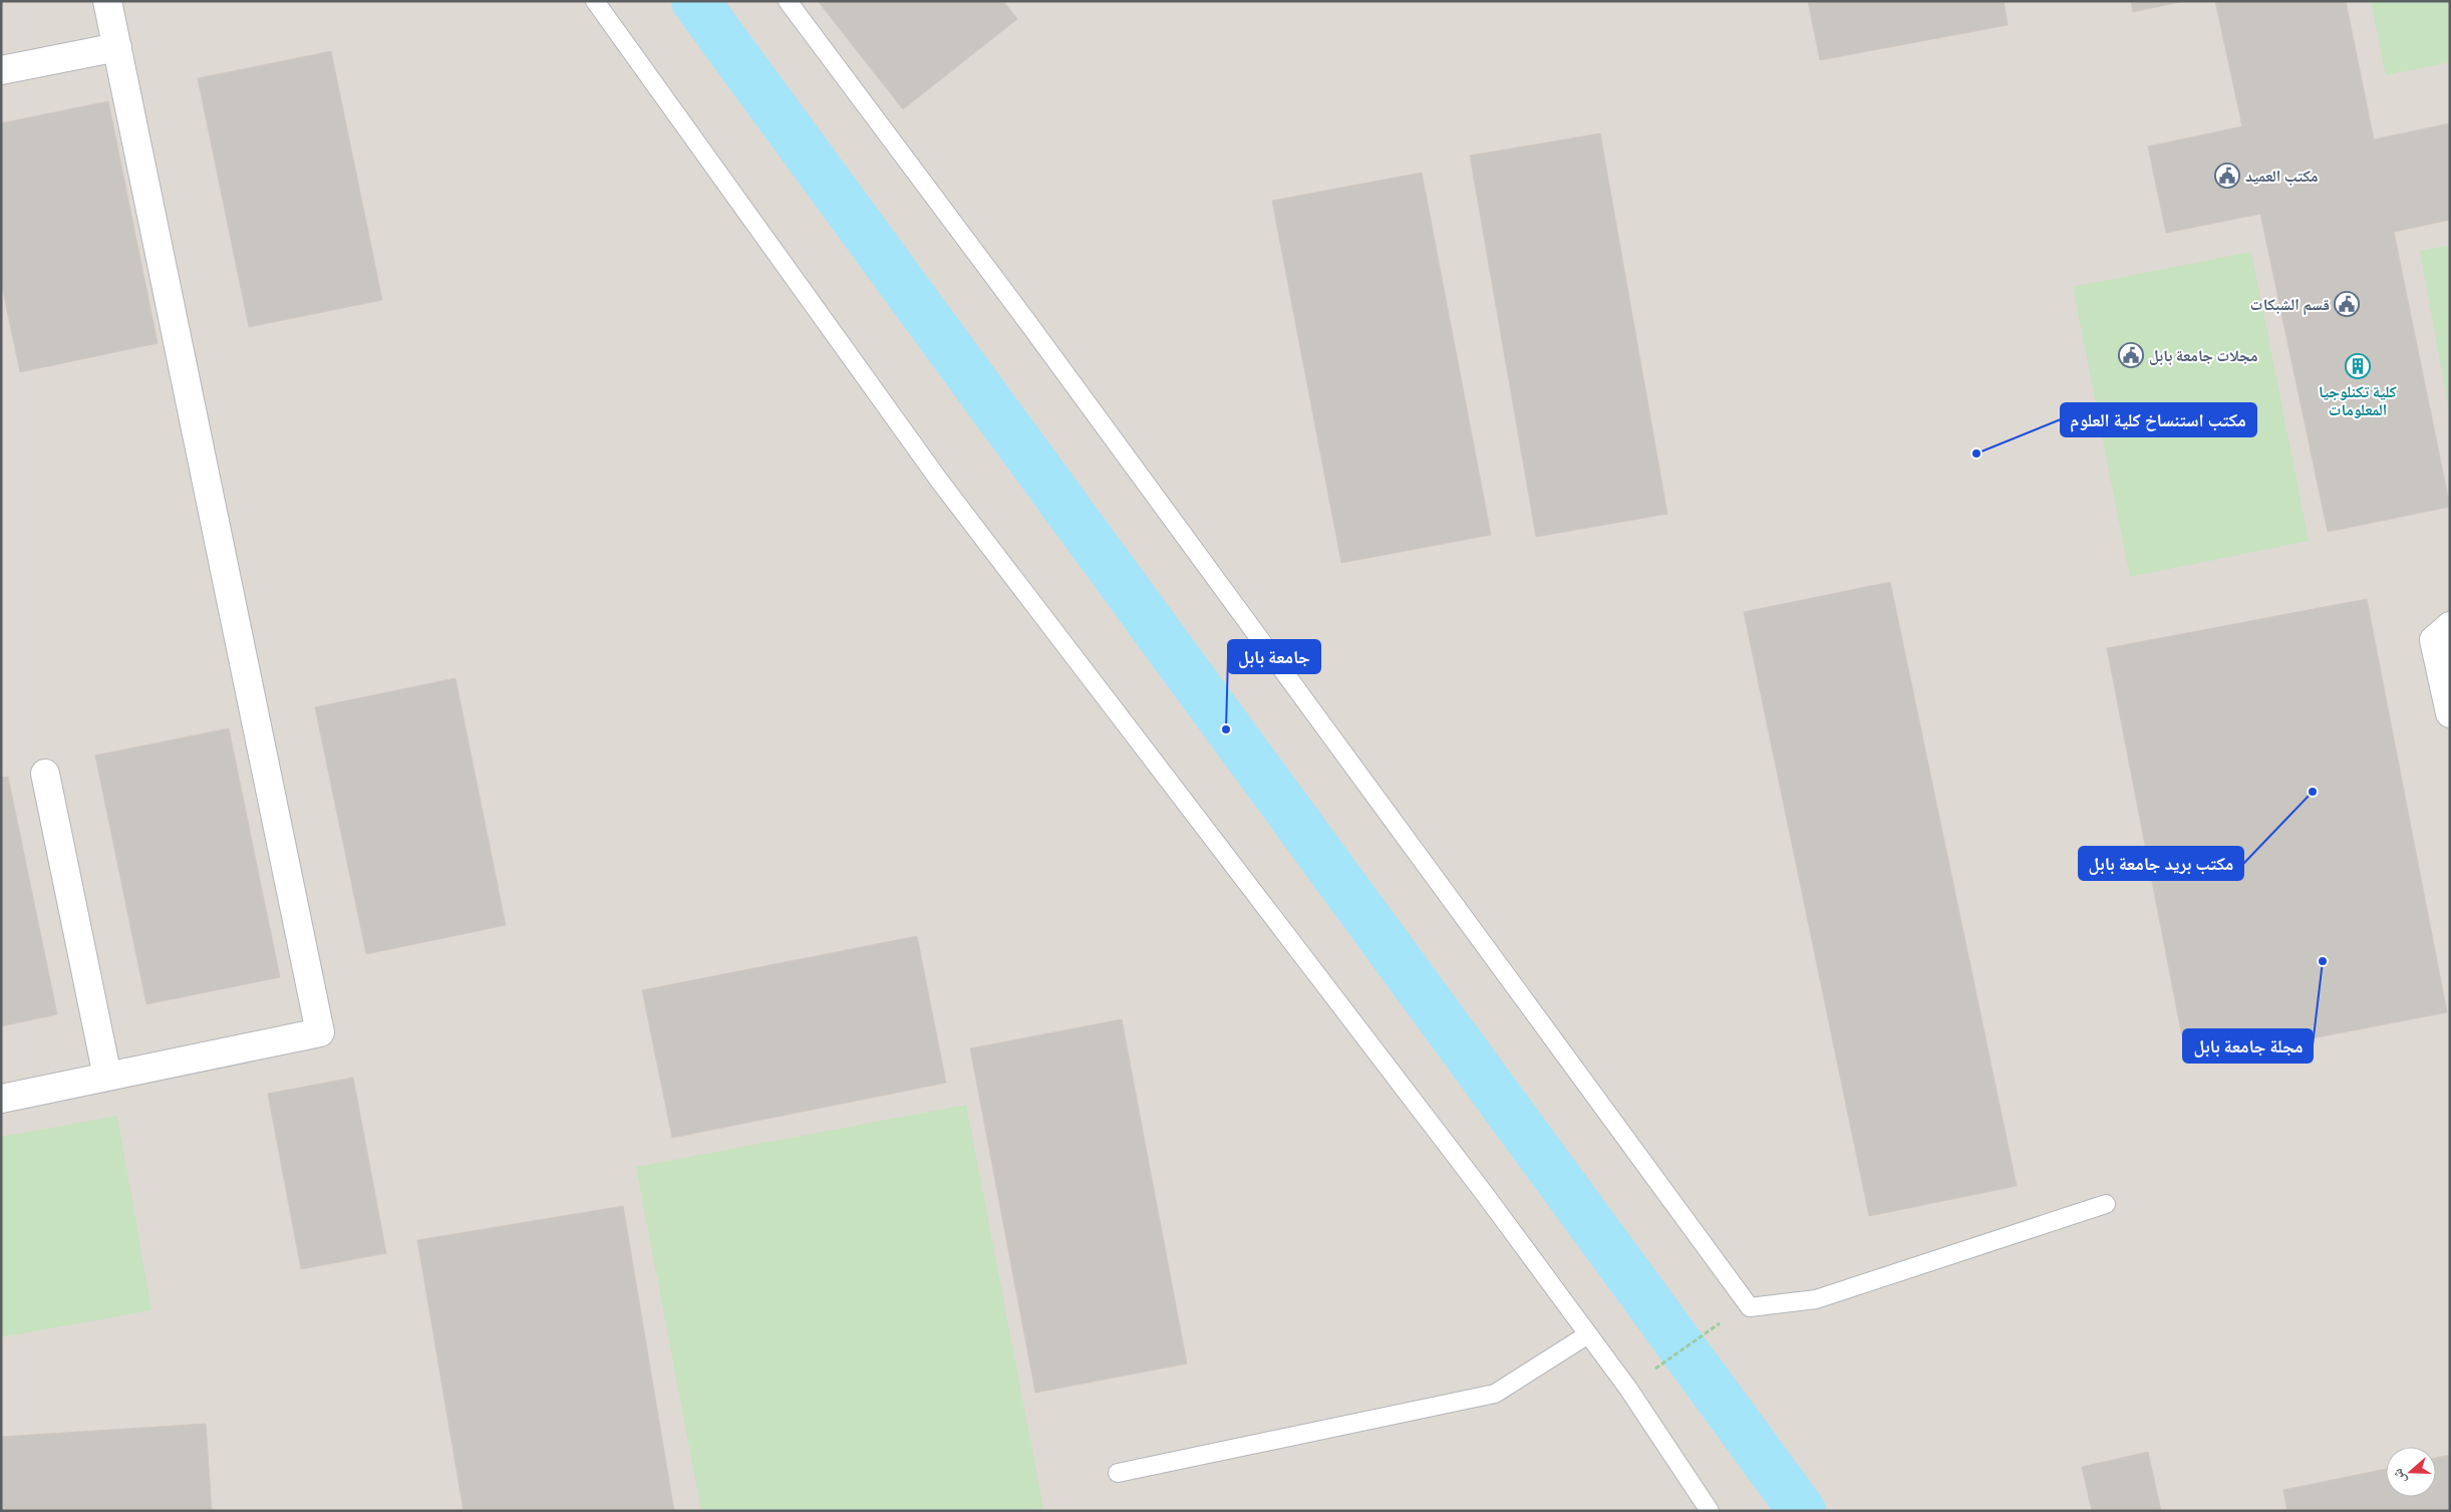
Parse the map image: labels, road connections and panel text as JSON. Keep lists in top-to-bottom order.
{
  "places": {
    "public building": ["مكتب العميد", "قسم الشبكات", "مجلات جامعة بابل"],
    "building": ["كلية تكنلوجيا المعلومات"],
    "other": [
      "مكتب استنساخ كلية العلوم",
      "جامعة بابل",
      "مكتب بريد جامعة بابل",
      "مجلة جامعة بابل"
    ]
  },
  "north": "left"
}
